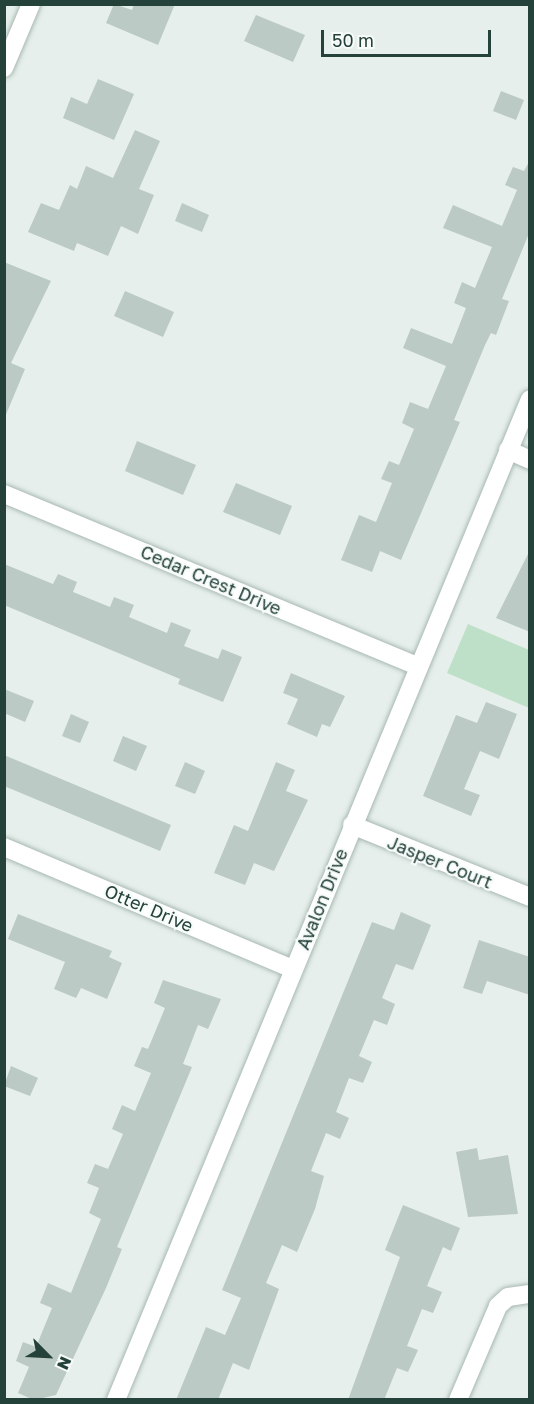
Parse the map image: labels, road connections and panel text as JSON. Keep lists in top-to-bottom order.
{
  "streets": {
    "street": [
      "Cedar Crest Drive",
      "Jasper Court",
      "Avalon Drive",
      "Otter Drive"
    ]
  },
  "crossings": [
    ["Cedar Crest Drive", "Avalon Drive"],
    ["Jasper Court", "Avalon Drive"],
    ["Avalon Drive", "Otter Drive"]
  ],
  "scale_bar": "50 m",
  "north": "bottom right"
}
